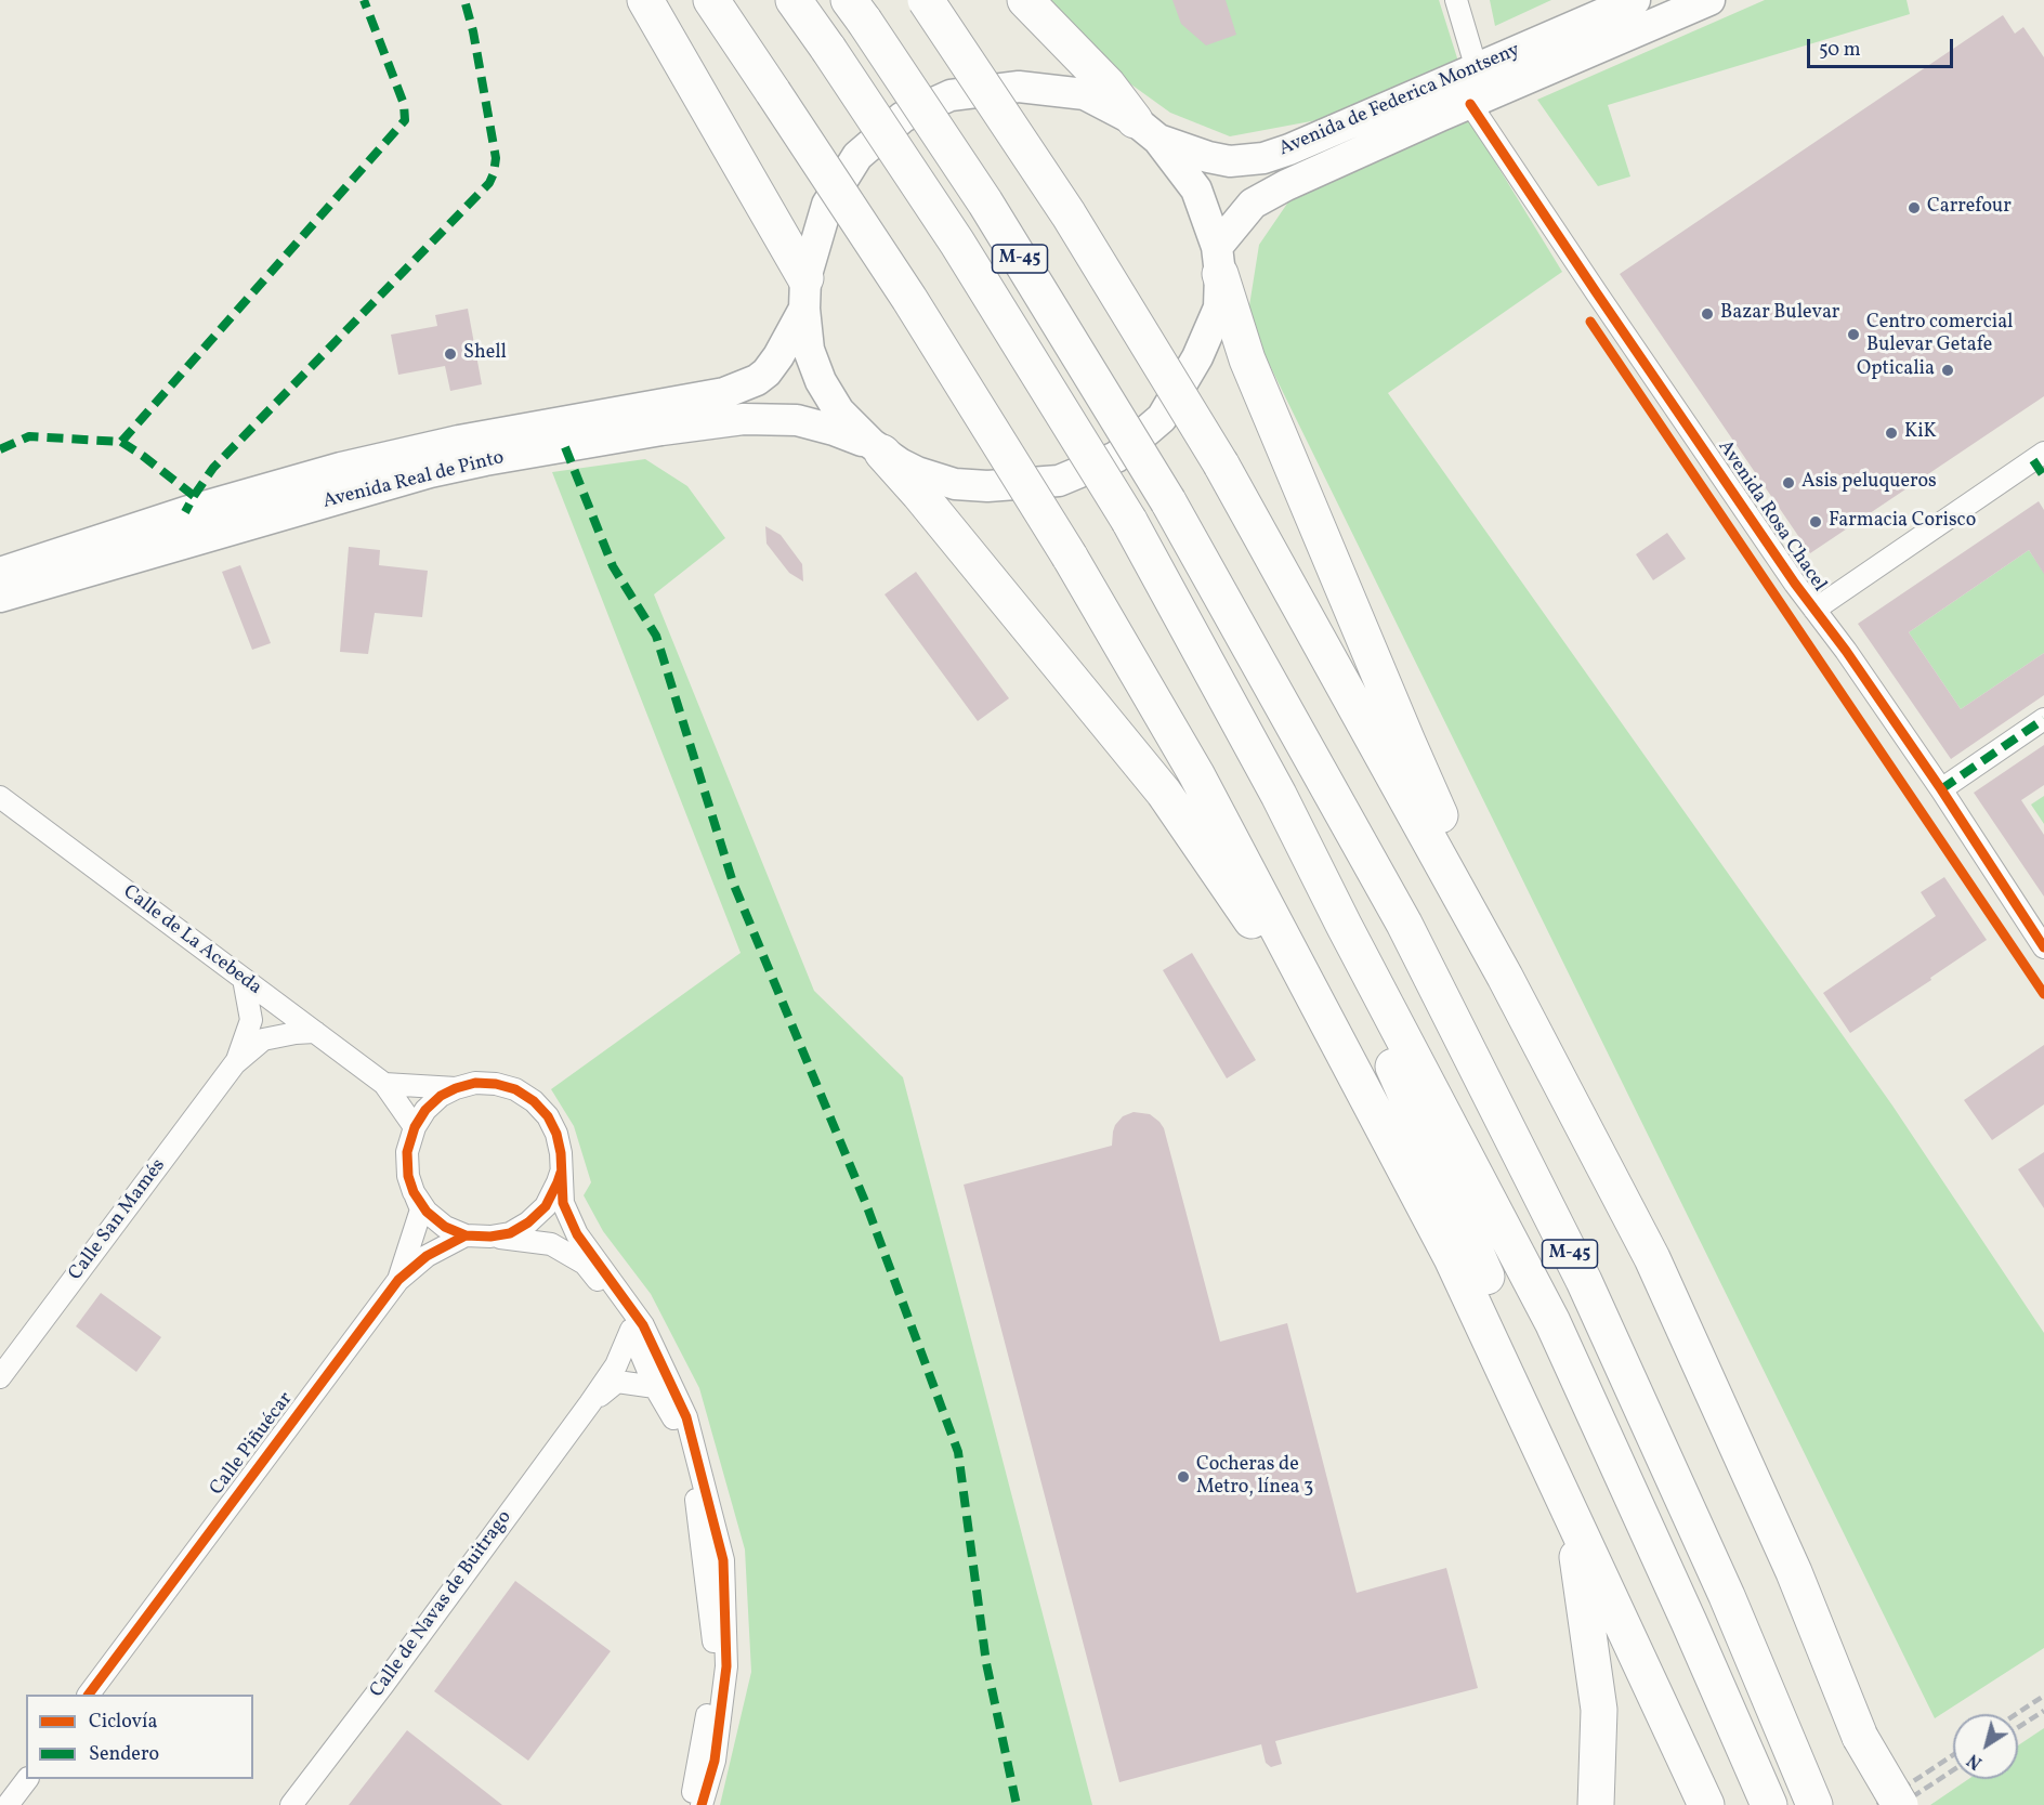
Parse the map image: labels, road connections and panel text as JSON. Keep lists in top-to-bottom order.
{
  "streets": {
    "highway": ["M-45"],
    "main road": ["Avenida de Federica Montseny", "Avenida Real de Pinto"],
    "street": [
      "Avenida Rosa Chacel",
      "Calle de La Acebeda",
      "Calle San Mamés",
      "Calle Piñuécar",
      "Calle de Navas de Buitrago"
    ]
  },
  "crossings": [
    ["Avenida de Federica Montseny", "Avenida Real de Pinto"],
    ["Avenida de Federica Montseny", "Avenida Rosa Chacel"],
    ["Calle de La Acebeda", "Calle San Mamés"],
    ["Calle de La Acebeda", "Calle Piñuécar"]
  ],
  "places": [
    "Carrefour",
    "Bazar Bulevar",
    "Centro comercial Bulevar Getafe",
    "Shell",
    "Opticalia",
    "KiK",
    "Asis peluqueros",
    "Farmacia Corisco",
    "Cocheras de Metro, línea 3"
  ],
  "legend": ["Ciclovía", "Sendero"],
  "scale_bar": "50 m",
  "north": "bottom left"
}
